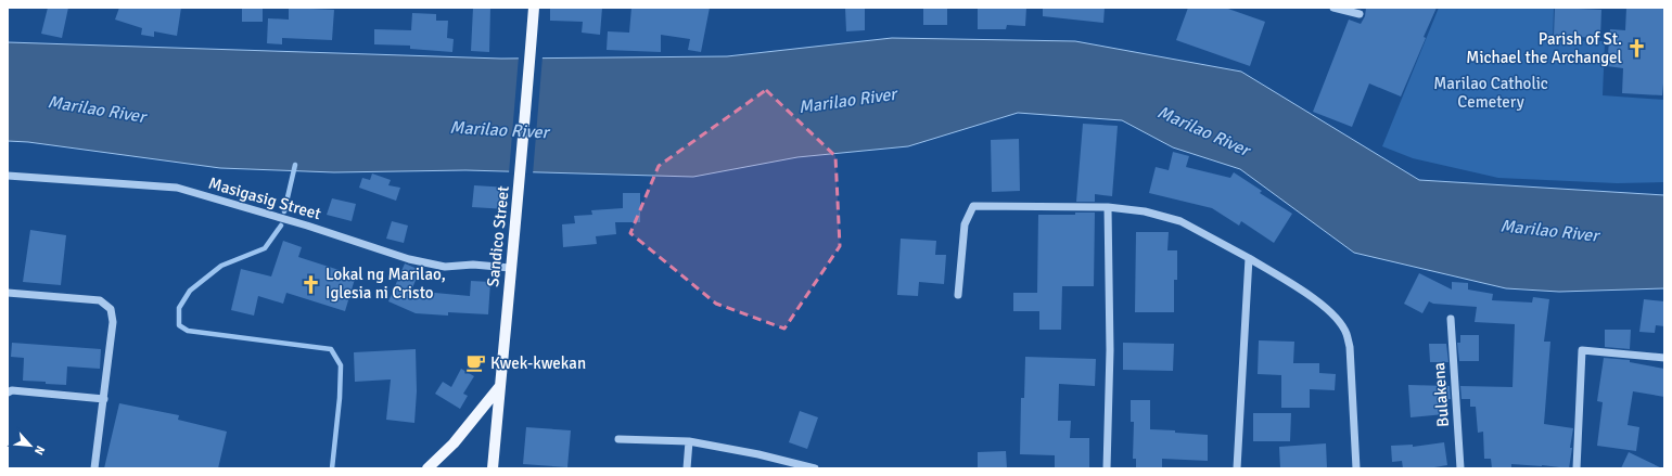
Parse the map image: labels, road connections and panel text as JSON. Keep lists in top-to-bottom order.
{
  "streets": {
    "main road": ["Sandico Street"],
    "street": ["Masigasig Street", "Bulakena"]
  },
  "crossings": [
    ["Masigasig Street", "Sandico Street"]
  ],
  "water": ["Marilao River"],
  "parks": ["Marilao Catholic Cemetery"],
  "places": {
    "church": ["Parish of St. Michael the Archangel", "Lokal ng Marilao, Iglesia ni Cristo"],
    "cafe": ["Kwek-kwekan"]
  },
  "north": "bottom right"
}
